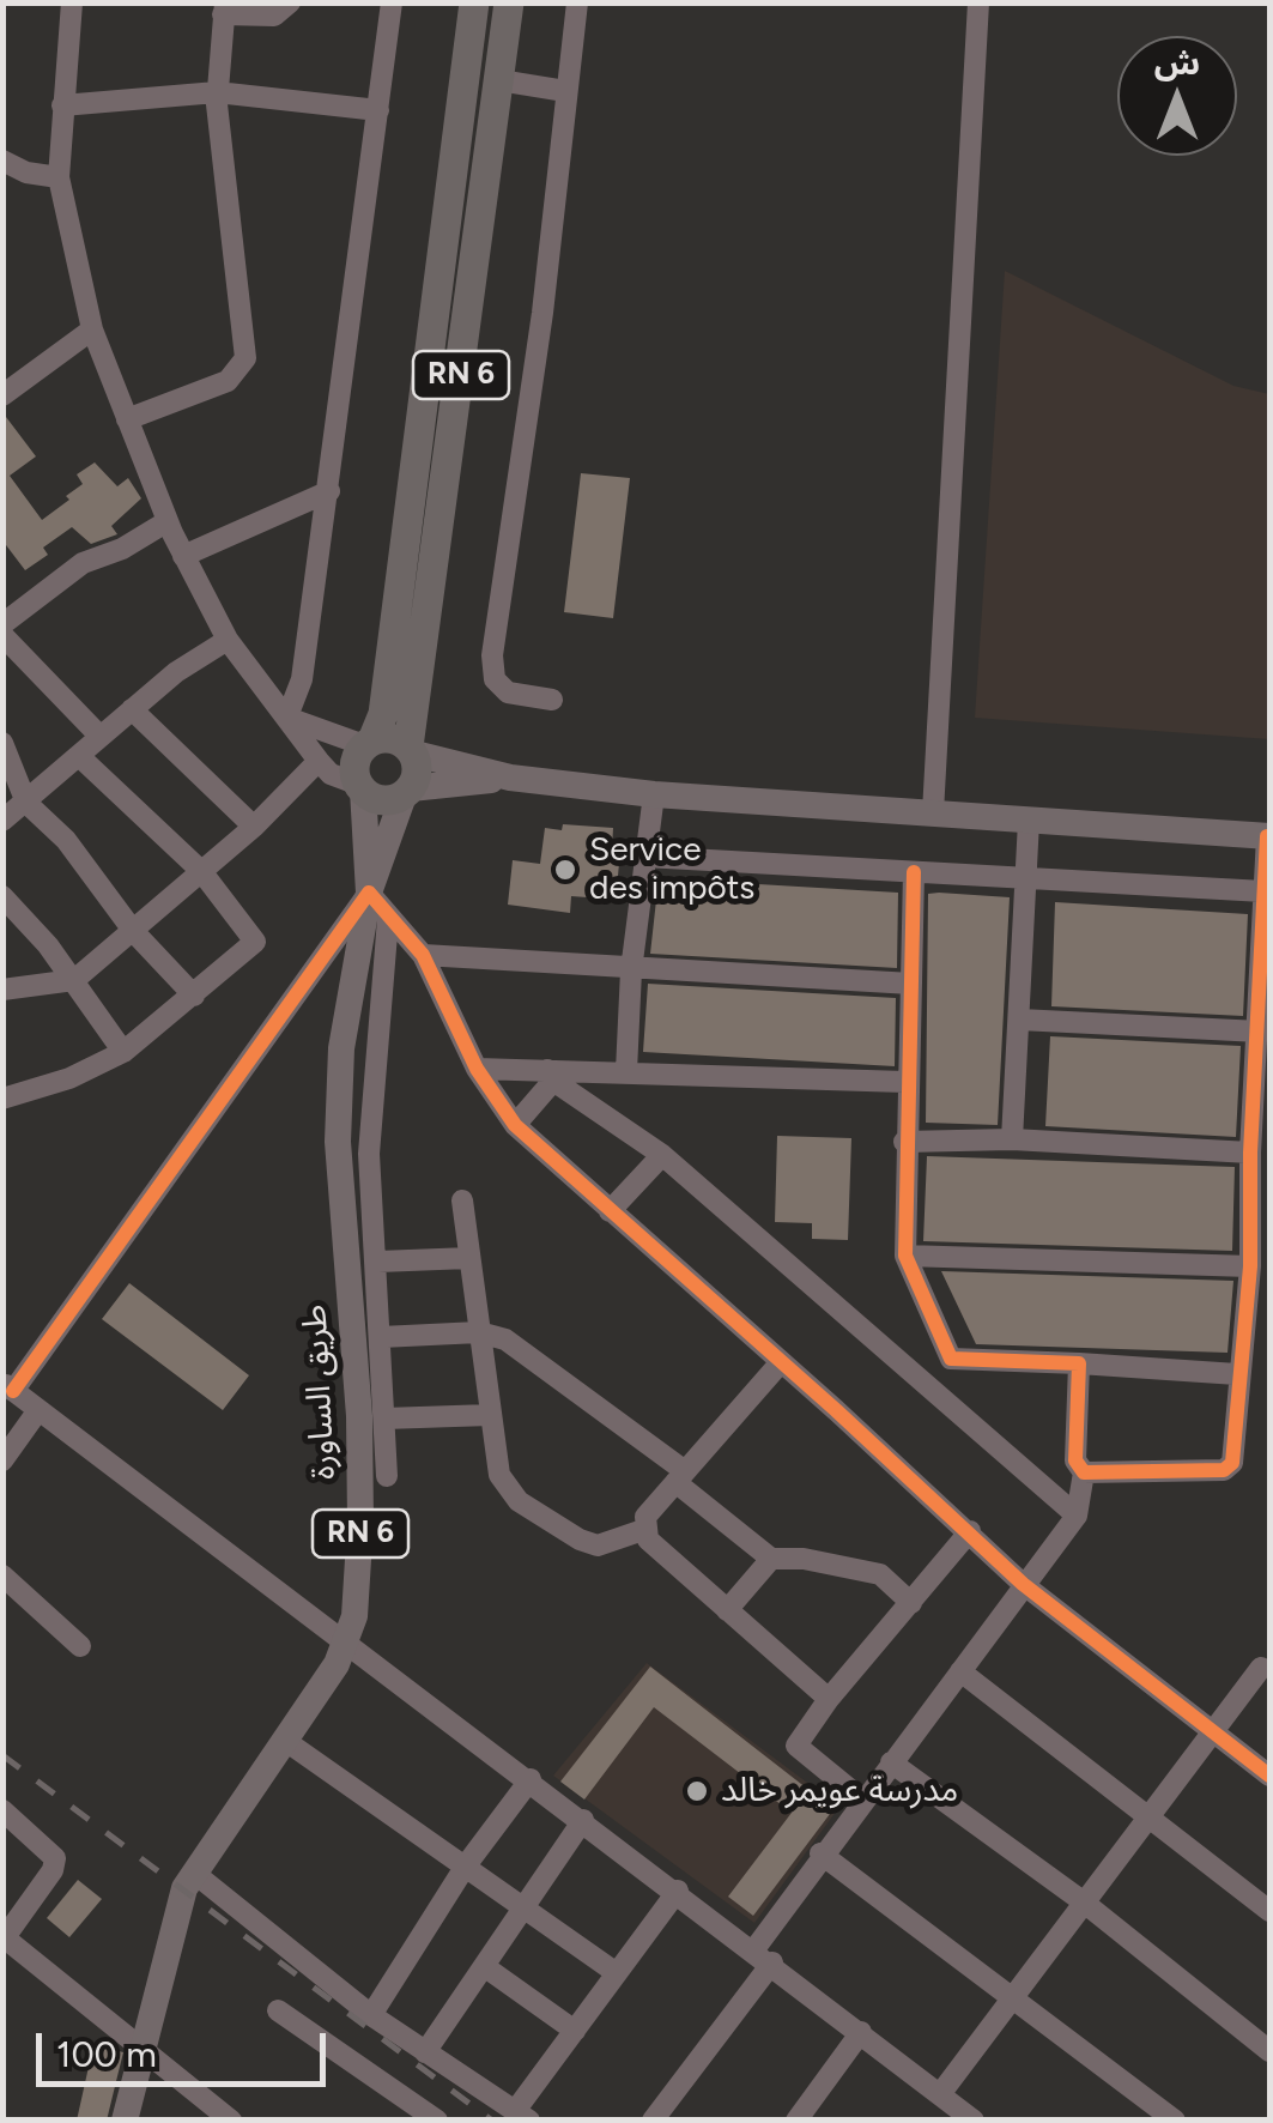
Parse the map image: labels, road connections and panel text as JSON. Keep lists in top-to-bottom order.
{
  "streets": {
    "highway": ["RN 6"],
    "main road": ["طريق الساورة"]
  },
  "crossings": [
    ["RN 6", "طريق الساورة"]
  ],
  "places": ["Service des impôts", "مدرسة عويمر خالد"],
  "scale_bar": "100 m",
  "north": "top"
}
